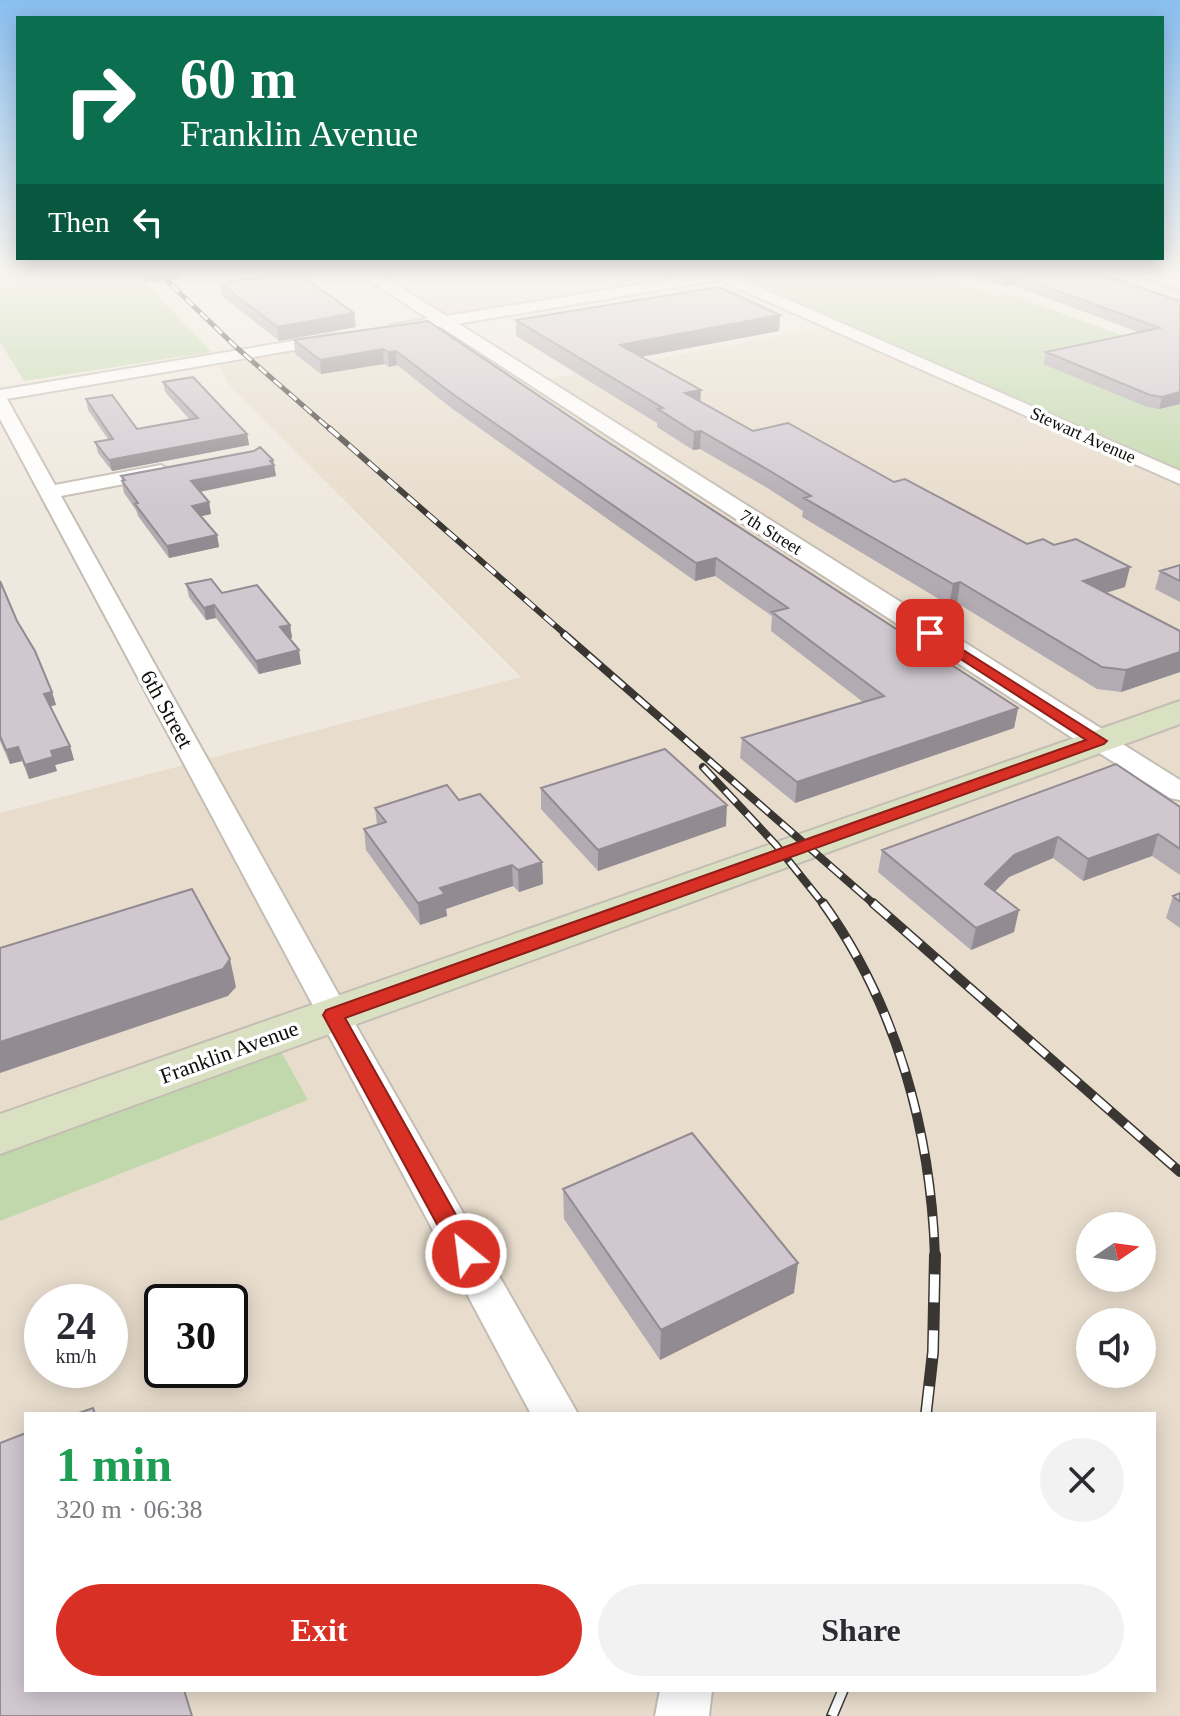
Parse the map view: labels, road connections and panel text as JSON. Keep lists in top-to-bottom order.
{
  "streets": {
    "main road": ["Franklin Avenue"],
    "street": ["Stewart Avenue", "7th Street", "6th Street"]
  },
  "crossings": [
    ["7th Street", "Franklin Avenue"],
    ["6th Street", "Franklin Avenue"]
  ],
  "north": "right",
  "page": {
    "turn": ["60 m", "Franklin Avenue"],
    "then": "Then",
    "speed": "24 km/h",
    "limit": "30",
    "heading": ["1 min", "320 m · 06:38"],
    "buttons": ["Exit", "Share"]
  }
}
